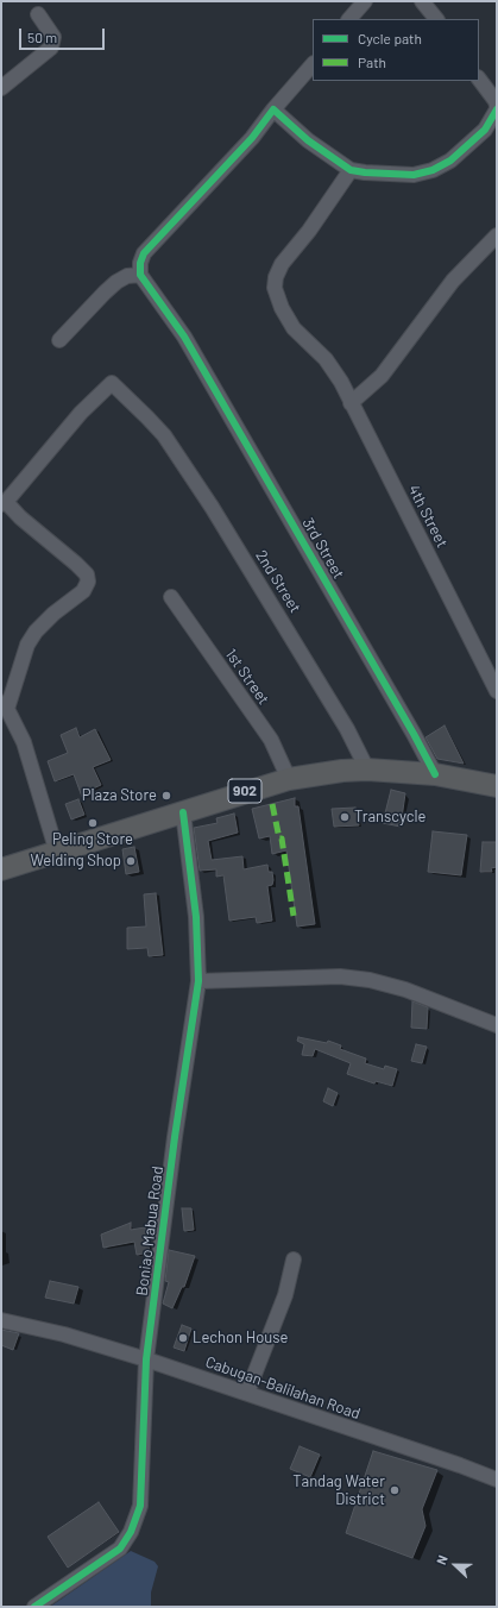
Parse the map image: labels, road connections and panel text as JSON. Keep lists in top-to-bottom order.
{
  "streets": {
    "highway": ["902"],
    "street": [
      "4th Street",
      "3rd Street",
      "2nd Street",
      "1st Street",
      "Boniao Mabua Road",
      "Cabugan-Balilahan Road"
    ]
  },
  "crossings": [
    ["3rd Street", "902"],
    ["2nd Street", "902"],
    ["1st Street", "902"],
    ["902", "Boniao Mabua Road"],
    ["Boniao Mabua Road", "Cabugan-Balilahan Road"]
  ],
  "places": [
    "Plaza Store",
    "Transcycle",
    "Peling Store",
    "Welding Shop",
    "Lechon House",
    "Tandag Water District"
  ],
  "legend": ["Cycle path", "Path"],
  "scale_bar": "50 m",
  "north": "left"
}
